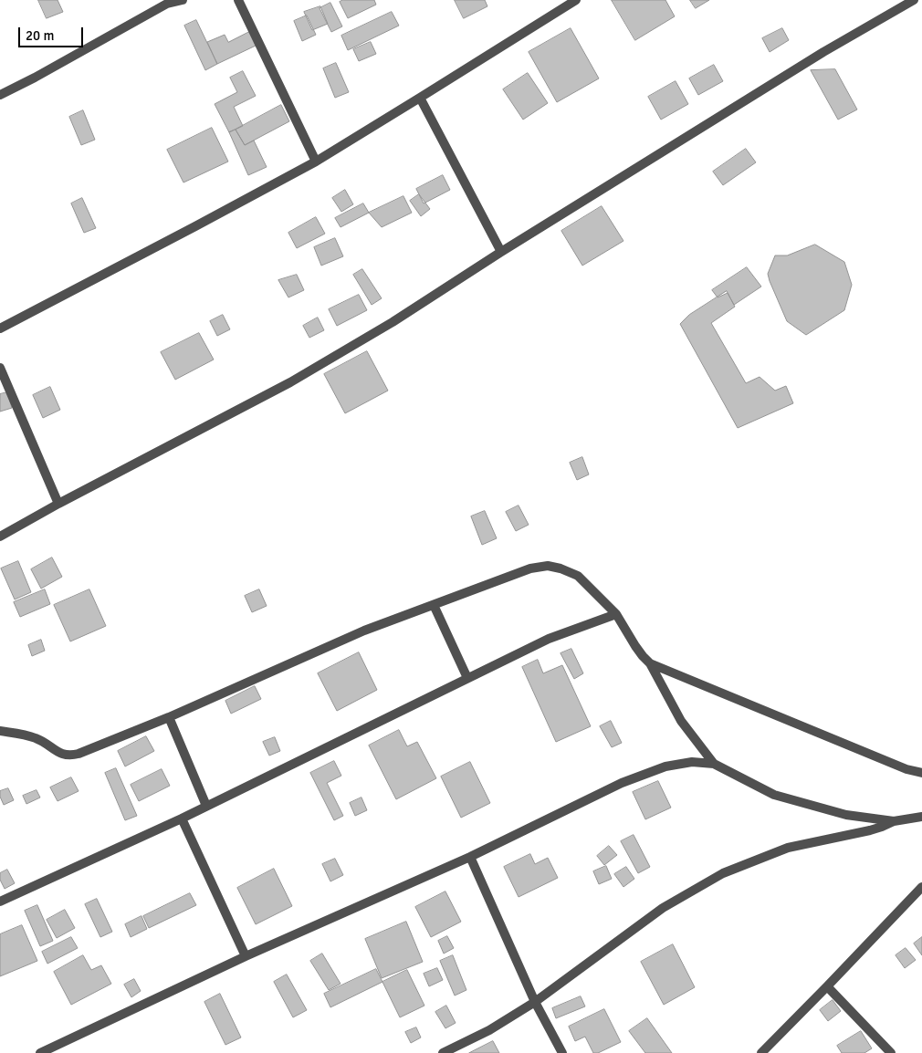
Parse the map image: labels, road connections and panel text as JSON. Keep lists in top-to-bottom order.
{
  "scale_bar": "20 m"
}
